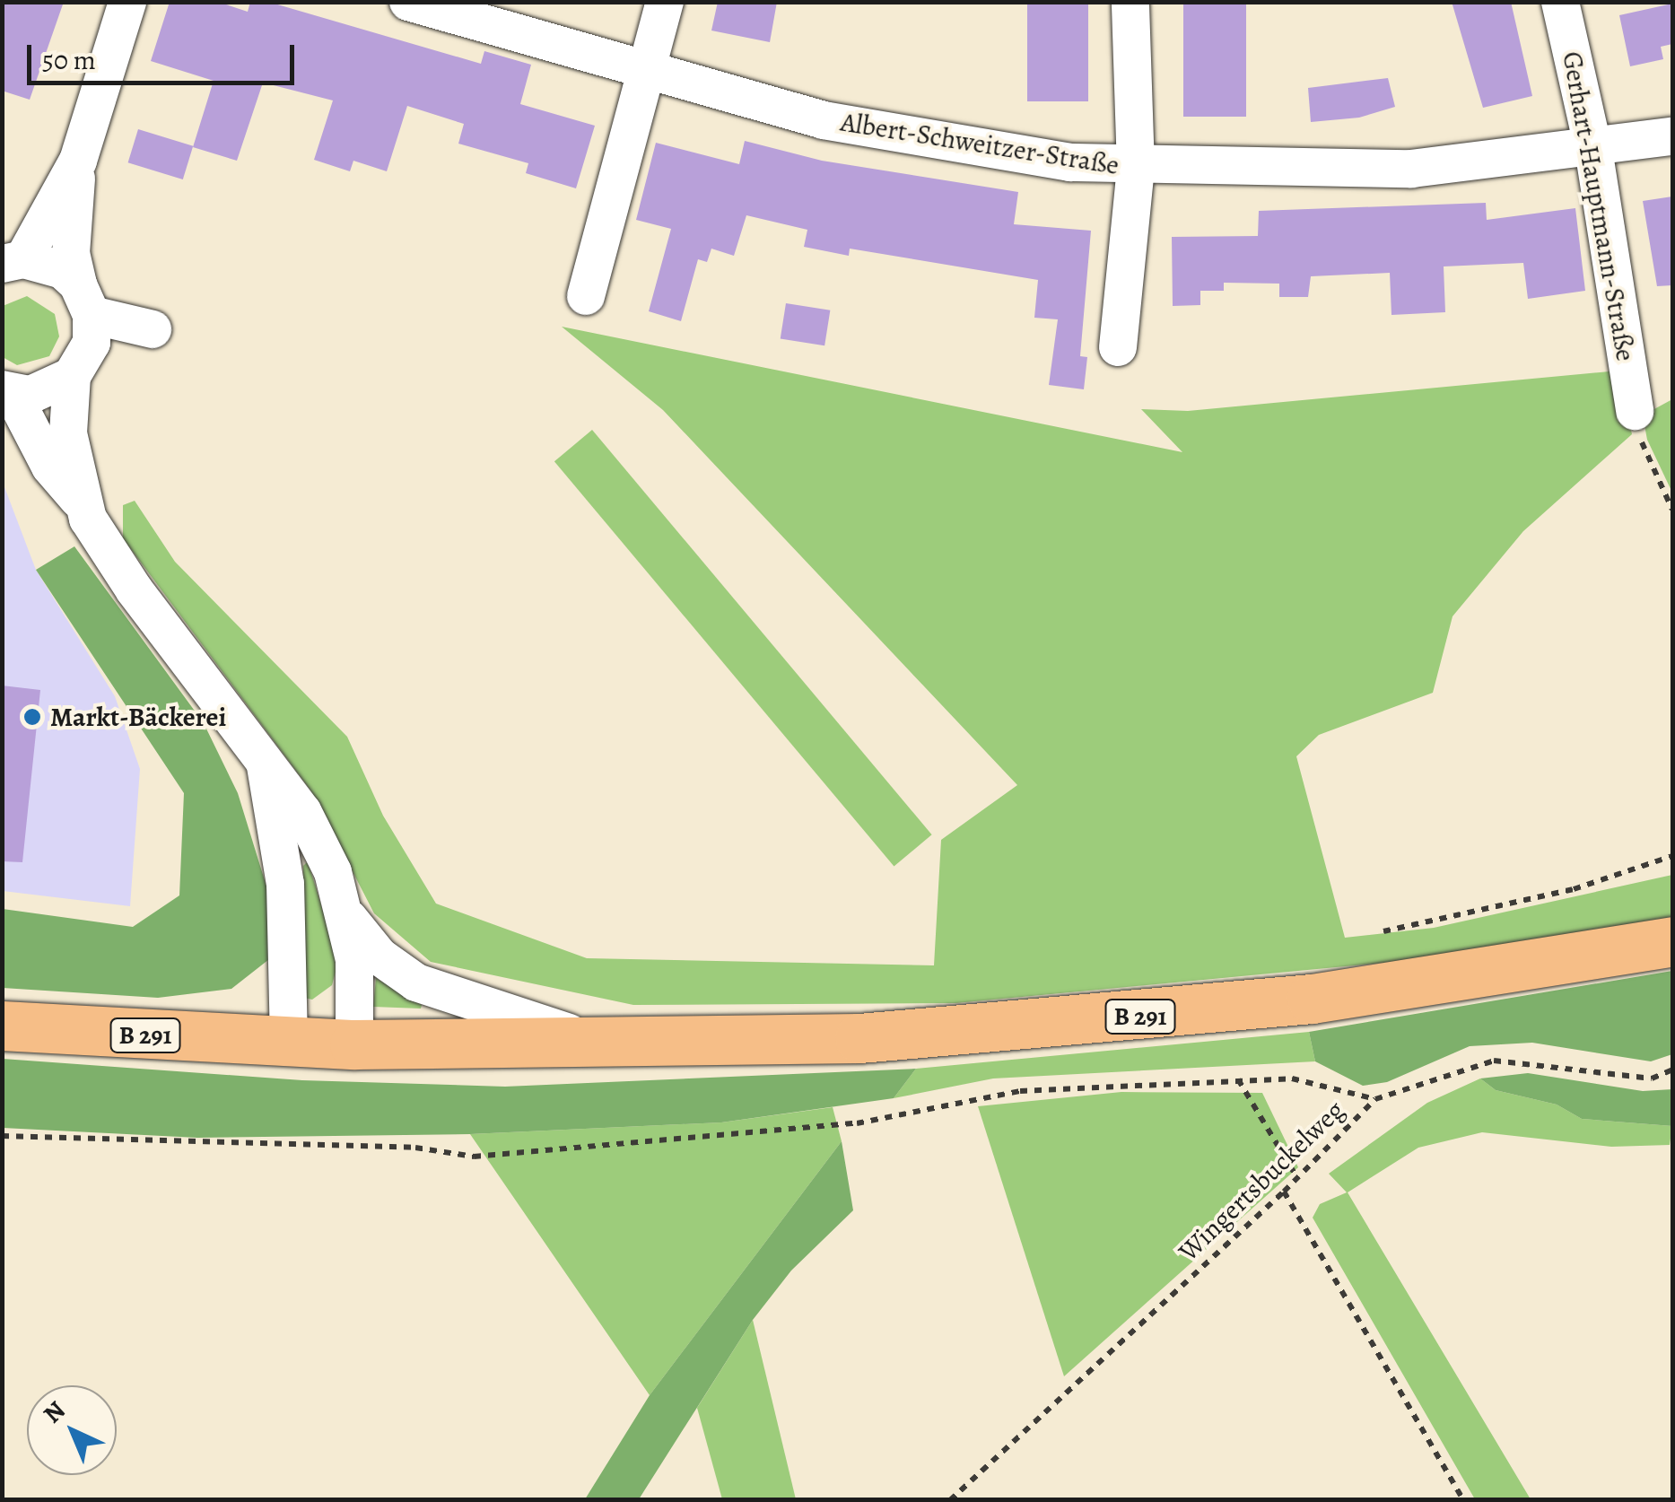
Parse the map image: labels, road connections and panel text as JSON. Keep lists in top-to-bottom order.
{
  "streets": {
    "main road": ["B 291"],
    "street": ["Albert-Schweitzer-Straße", "Gerhart-Hauptmann-Straße"],
    "path": ["Wingertsbuckelweg"]
  },
  "crossings": [
    ["Albert-Schweitzer-Straße", "Gerhart-Hauptmann-Straße"]
  ],
  "places": ["Markt-Bäckerei"],
  "scale_bar": "50 m",
  "north": "top left"
}
